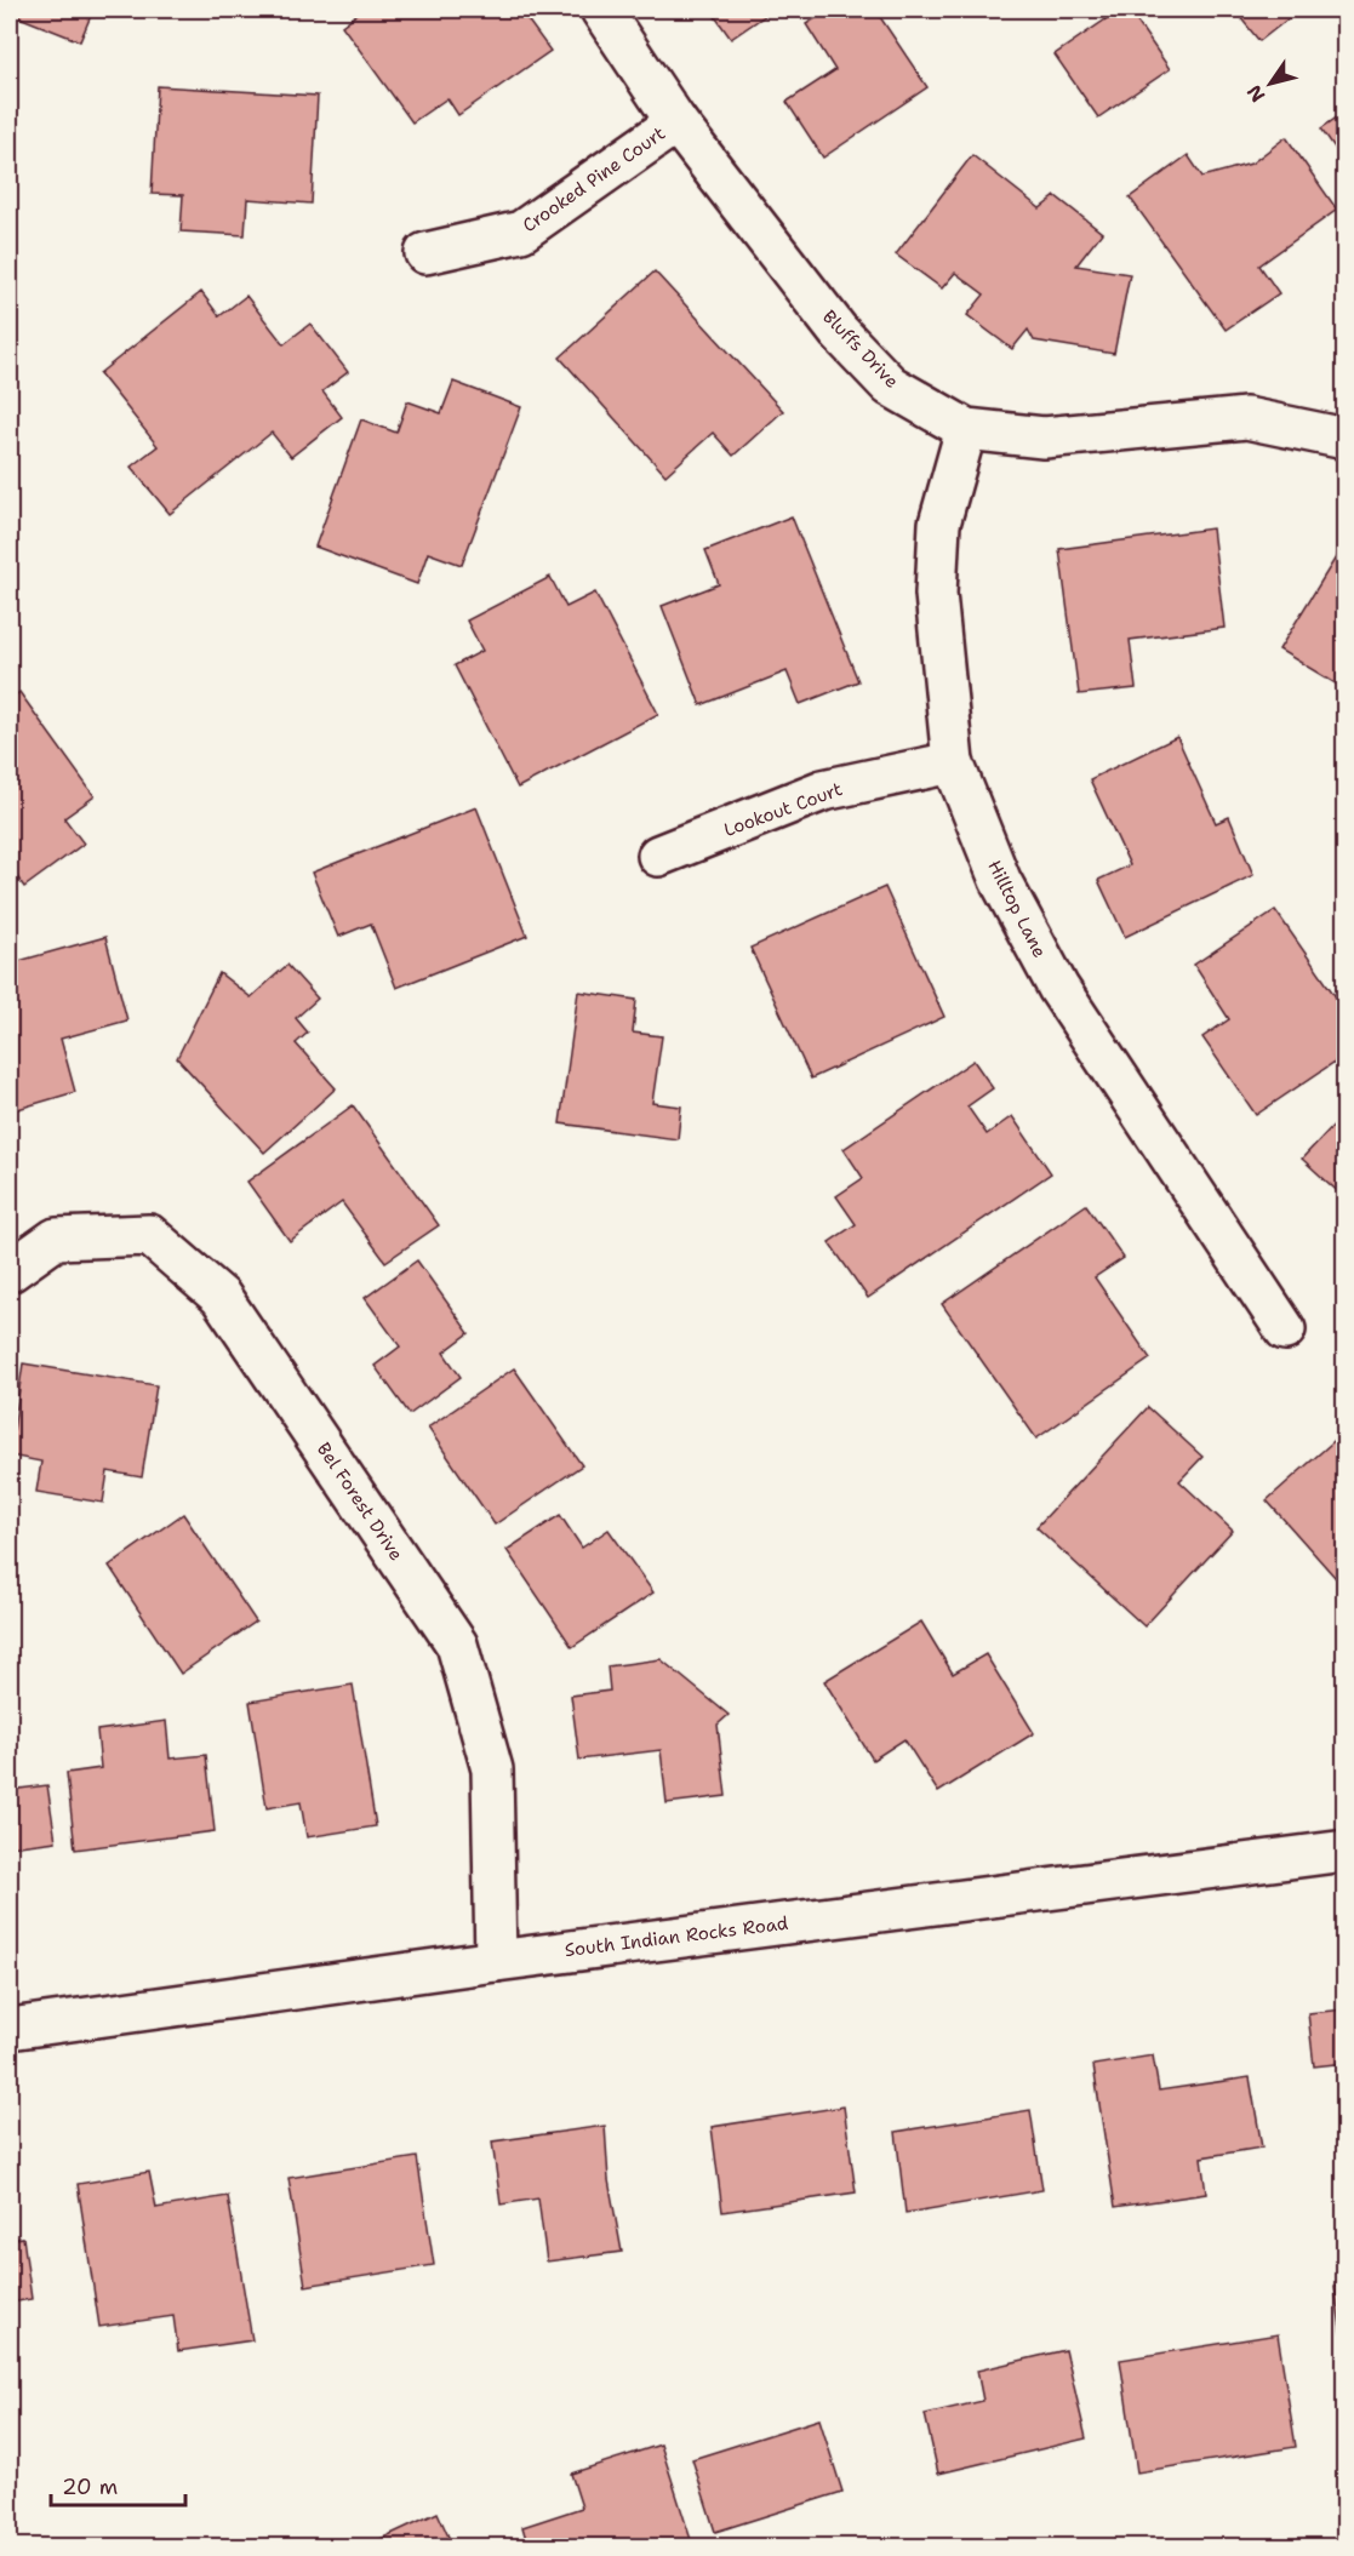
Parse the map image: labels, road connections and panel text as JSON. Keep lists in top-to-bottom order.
{
  "streets": {
    "street": [
      "Crooked Pine Court",
      "Bluffs Drive",
      "Lookout Court",
      "Hilltop Lane",
      "Bel Forest Drive",
      "South Indian Rocks Road"
    ]
  },
  "crossings": [
    ["Crooked Pine Court", "Bluffs Drive"],
    ["Bluffs Drive", "Hilltop Lane"],
    ["Lookout Court", "Hilltop Lane"],
    ["Bel Forest Drive", "South Indian Rocks Road"]
  ],
  "scale_bar": "20 m",
  "north": "bottom left"
}
